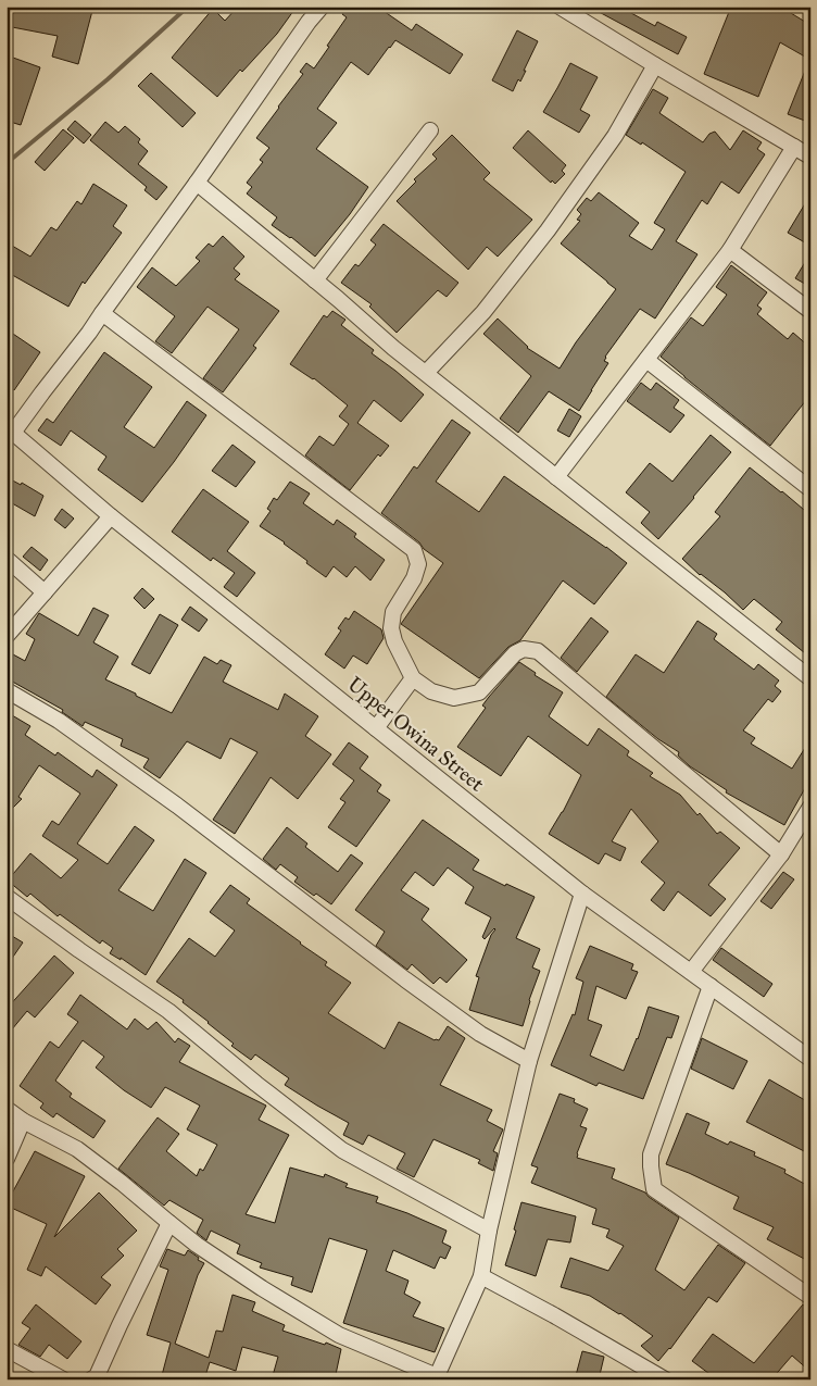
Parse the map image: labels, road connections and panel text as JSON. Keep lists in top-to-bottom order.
{
  "streets": {
    "street": ["Upper Owina Street"]
  }
}
